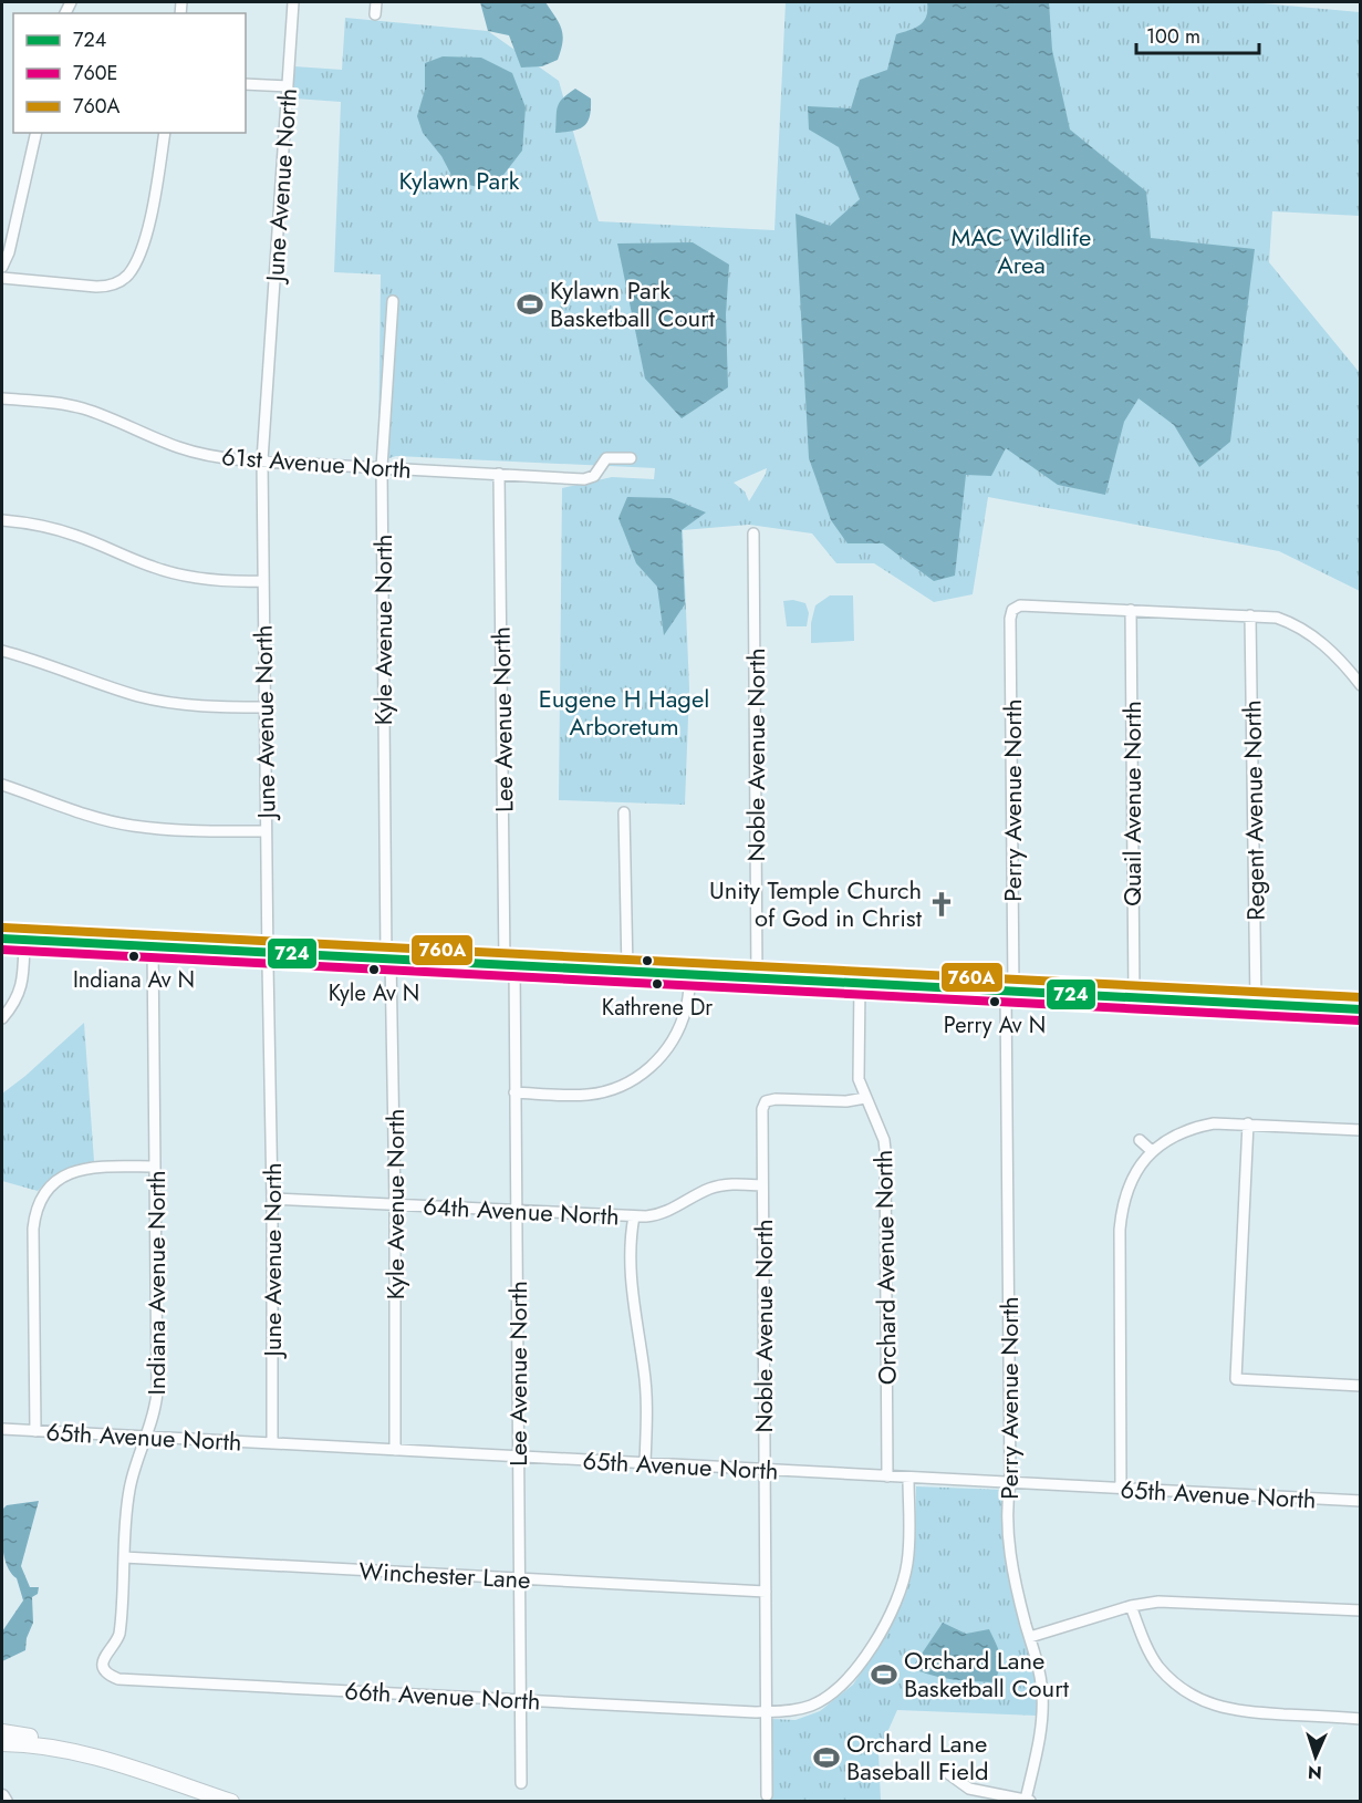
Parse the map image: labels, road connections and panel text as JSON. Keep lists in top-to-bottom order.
{
  "streets": {
    "street": [
      "June Avenue North",
      "61st Avenue North",
      "Kyle Avenue North",
      "Lee Avenue North",
      "Noble Avenue North",
      "Perry Avenue North",
      "Quail Avenue North",
      "Regent Avenue North",
      "64th Avenue North",
      "Orchard Avenue North",
      "Indiana Avenue North",
      "65th Avenue North",
      "Winchester Lane",
      "66th Avenue North"
    ]
  },
  "crossings": [
    ["June Avenue North", "61st Avenue North"],
    ["June Avenue North", "64th Avenue North"],
    ["June Avenue North", "65th Avenue North"],
    ["61st Avenue North", "Kyle Avenue North"],
    ["61st Avenue North", "Lee Avenue North"],
    ["Kyle Avenue North", "64th Avenue North"],
    ["Kyle Avenue North", "65th Avenue North"],
    ["Lee Avenue North", "64th Avenue North"],
    ["Lee Avenue North", "65th Avenue North"],
    ["Lee Avenue North", "Winchester Lane"],
    ["Lee Avenue North", "66th Avenue North"],
    ["Noble Avenue North", "64th Avenue North"],
    ["Noble Avenue North", "Orchard Avenue North"],
    ["Noble Avenue North", "65th Avenue North"],
    ["Noble Avenue North", "Winchester Lane"],
    ["Noble Avenue North", "66th Avenue North"],
    ["Perry Avenue North", "Quail Avenue North"],
    ["Perry Avenue North", "65th Avenue North"],
    ["Orchard Avenue North", "65th Avenue North"],
    ["Indiana Avenue North", "65th Avenue North"],
    ["Indiana Avenue North", "Winchester Lane"],
    ["Indiana Avenue North", "66th Avenue North"]
  ],
  "parks": ["Kylawn Park", "MAC Wildlife Area", "Eugene H Hagel Arboretum"],
  "places": {
    "sports": ["Kylawn Park Basketball Court", "Orchard Lane Basketball Court", "Orchard Lane Baseball Field"],
    "church": ["Unity Temple Church of God in Christ"],
    "other": [
      "Indiana Av N",
      "Kyle Av N",
      "Kathrene Dr",
      "Perry Av N"
    ]
  },
  "lines": ["transit line 760A", "transit line 724", "transit line 760E"],
  "legend": ["724", "760E", "760A"],
  "scale_bar": "100 m",
  "north": "bottom"
}
